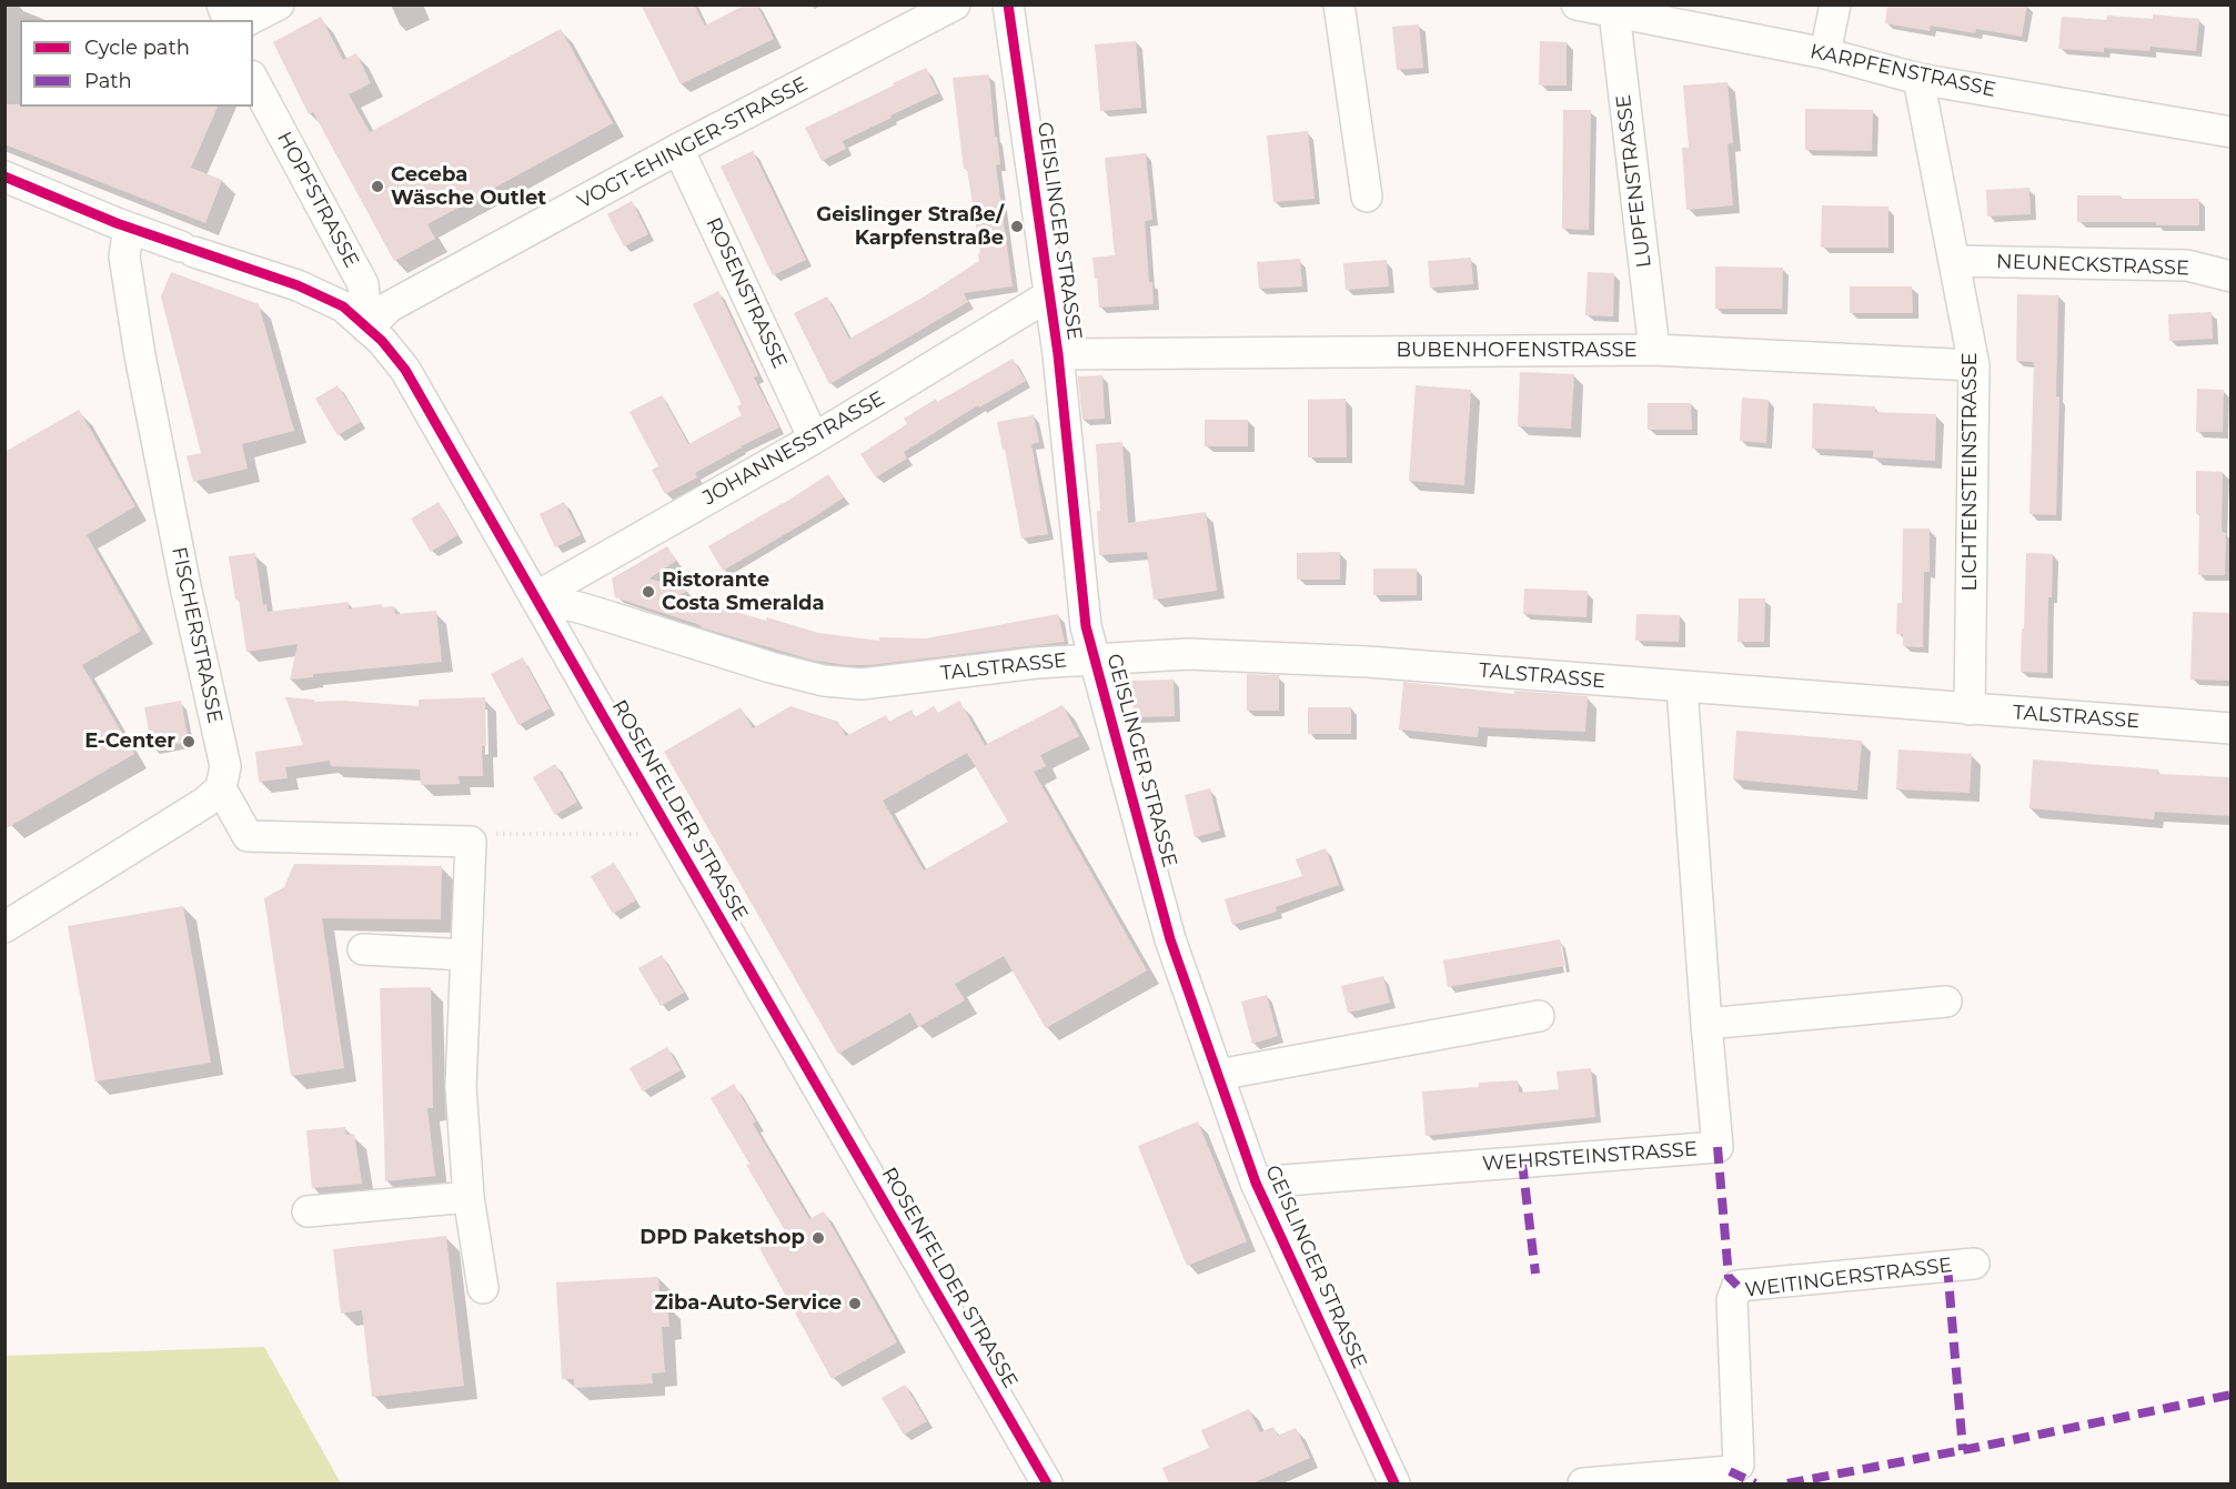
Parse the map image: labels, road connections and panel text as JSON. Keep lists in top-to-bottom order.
{
  "streets": {
    "street": [
      "KARPFENSTRASSE",
      "VOGT-EHINGER-STRASSE",
      "LUPFENSTRASSE",
      "HOPFSTRASSE",
      "GEISLINGER STRASSE",
      "NEUNECKSTRASSE",
      "ROSENSTRASSE",
      "BUBENHOFENSTRASSE",
      "JOHANNESSTRASSE",
      "LICHTENSTEINSTRASSE",
      "FISCHERSTRASSE",
      "TALSTRASSE",
      "ROSENFELDER STRASSE",
      "WEHRSTEINSTRASSE",
      "WEITINGERSTRASSE"
    ]
  },
  "crossings": [
    ["KARPFENSTRASSE", "LUPFENSTRASSE"],
    ["KARPFENSTRASSE", "LICHTENSTEINSTRASSE"],
    ["VOGT-EHINGER-STRASSE", "HOPFSTRASSE"],
    ["VOGT-EHINGER-STRASSE", "ROSENSTRASSE"],
    ["VOGT-EHINGER-STRASSE", "ROSENFELDER STRASSE"],
    ["LUPFENSTRASSE", "BUBENHOFENSTRASSE"],
    ["HOPFSTRASSE", "ROSENFELDER STRASSE"],
    ["GEISLINGER STRASSE", "BUBENHOFENSTRASSE"],
    ["GEISLINGER STRASSE", "JOHANNESSTRASSE"],
    ["GEISLINGER STRASSE", "TALSTRASSE"],
    ["GEISLINGER STRASSE", "WEHRSTEINSTRASSE"],
    ["NEUNECKSTRASSE", "LICHTENSTEINSTRASSE"],
    ["ROSENSTRASSE", "JOHANNESSTRASSE"],
    ["BUBENHOFENSTRASSE", "LICHTENSTEINSTRASSE"],
    ["JOHANNESSTRASSE", "TALSTRASSE"],
    ["JOHANNESSTRASSE", "ROSENFELDER STRASSE"],
    ["LICHTENSTEINSTRASSE", "TALSTRASSE"],
    ["FISCHERSTRASSE", "ROSENFELDER STRASSE"],
    ["TALSTRASSE", "ROSENFELDER STRASSE"]
  ],
  "places": [
    "Ceceba Wäsche Outlet",
    "Geislinger Straße/ Karpfenstraße",
    "Ristorante Costa Smeralda",
    "E-Center",
    "DPD Paketshop",
    "Ziba-Auto-Service"
  ],
  "legend": ["Cycle path", "Path"]
}
